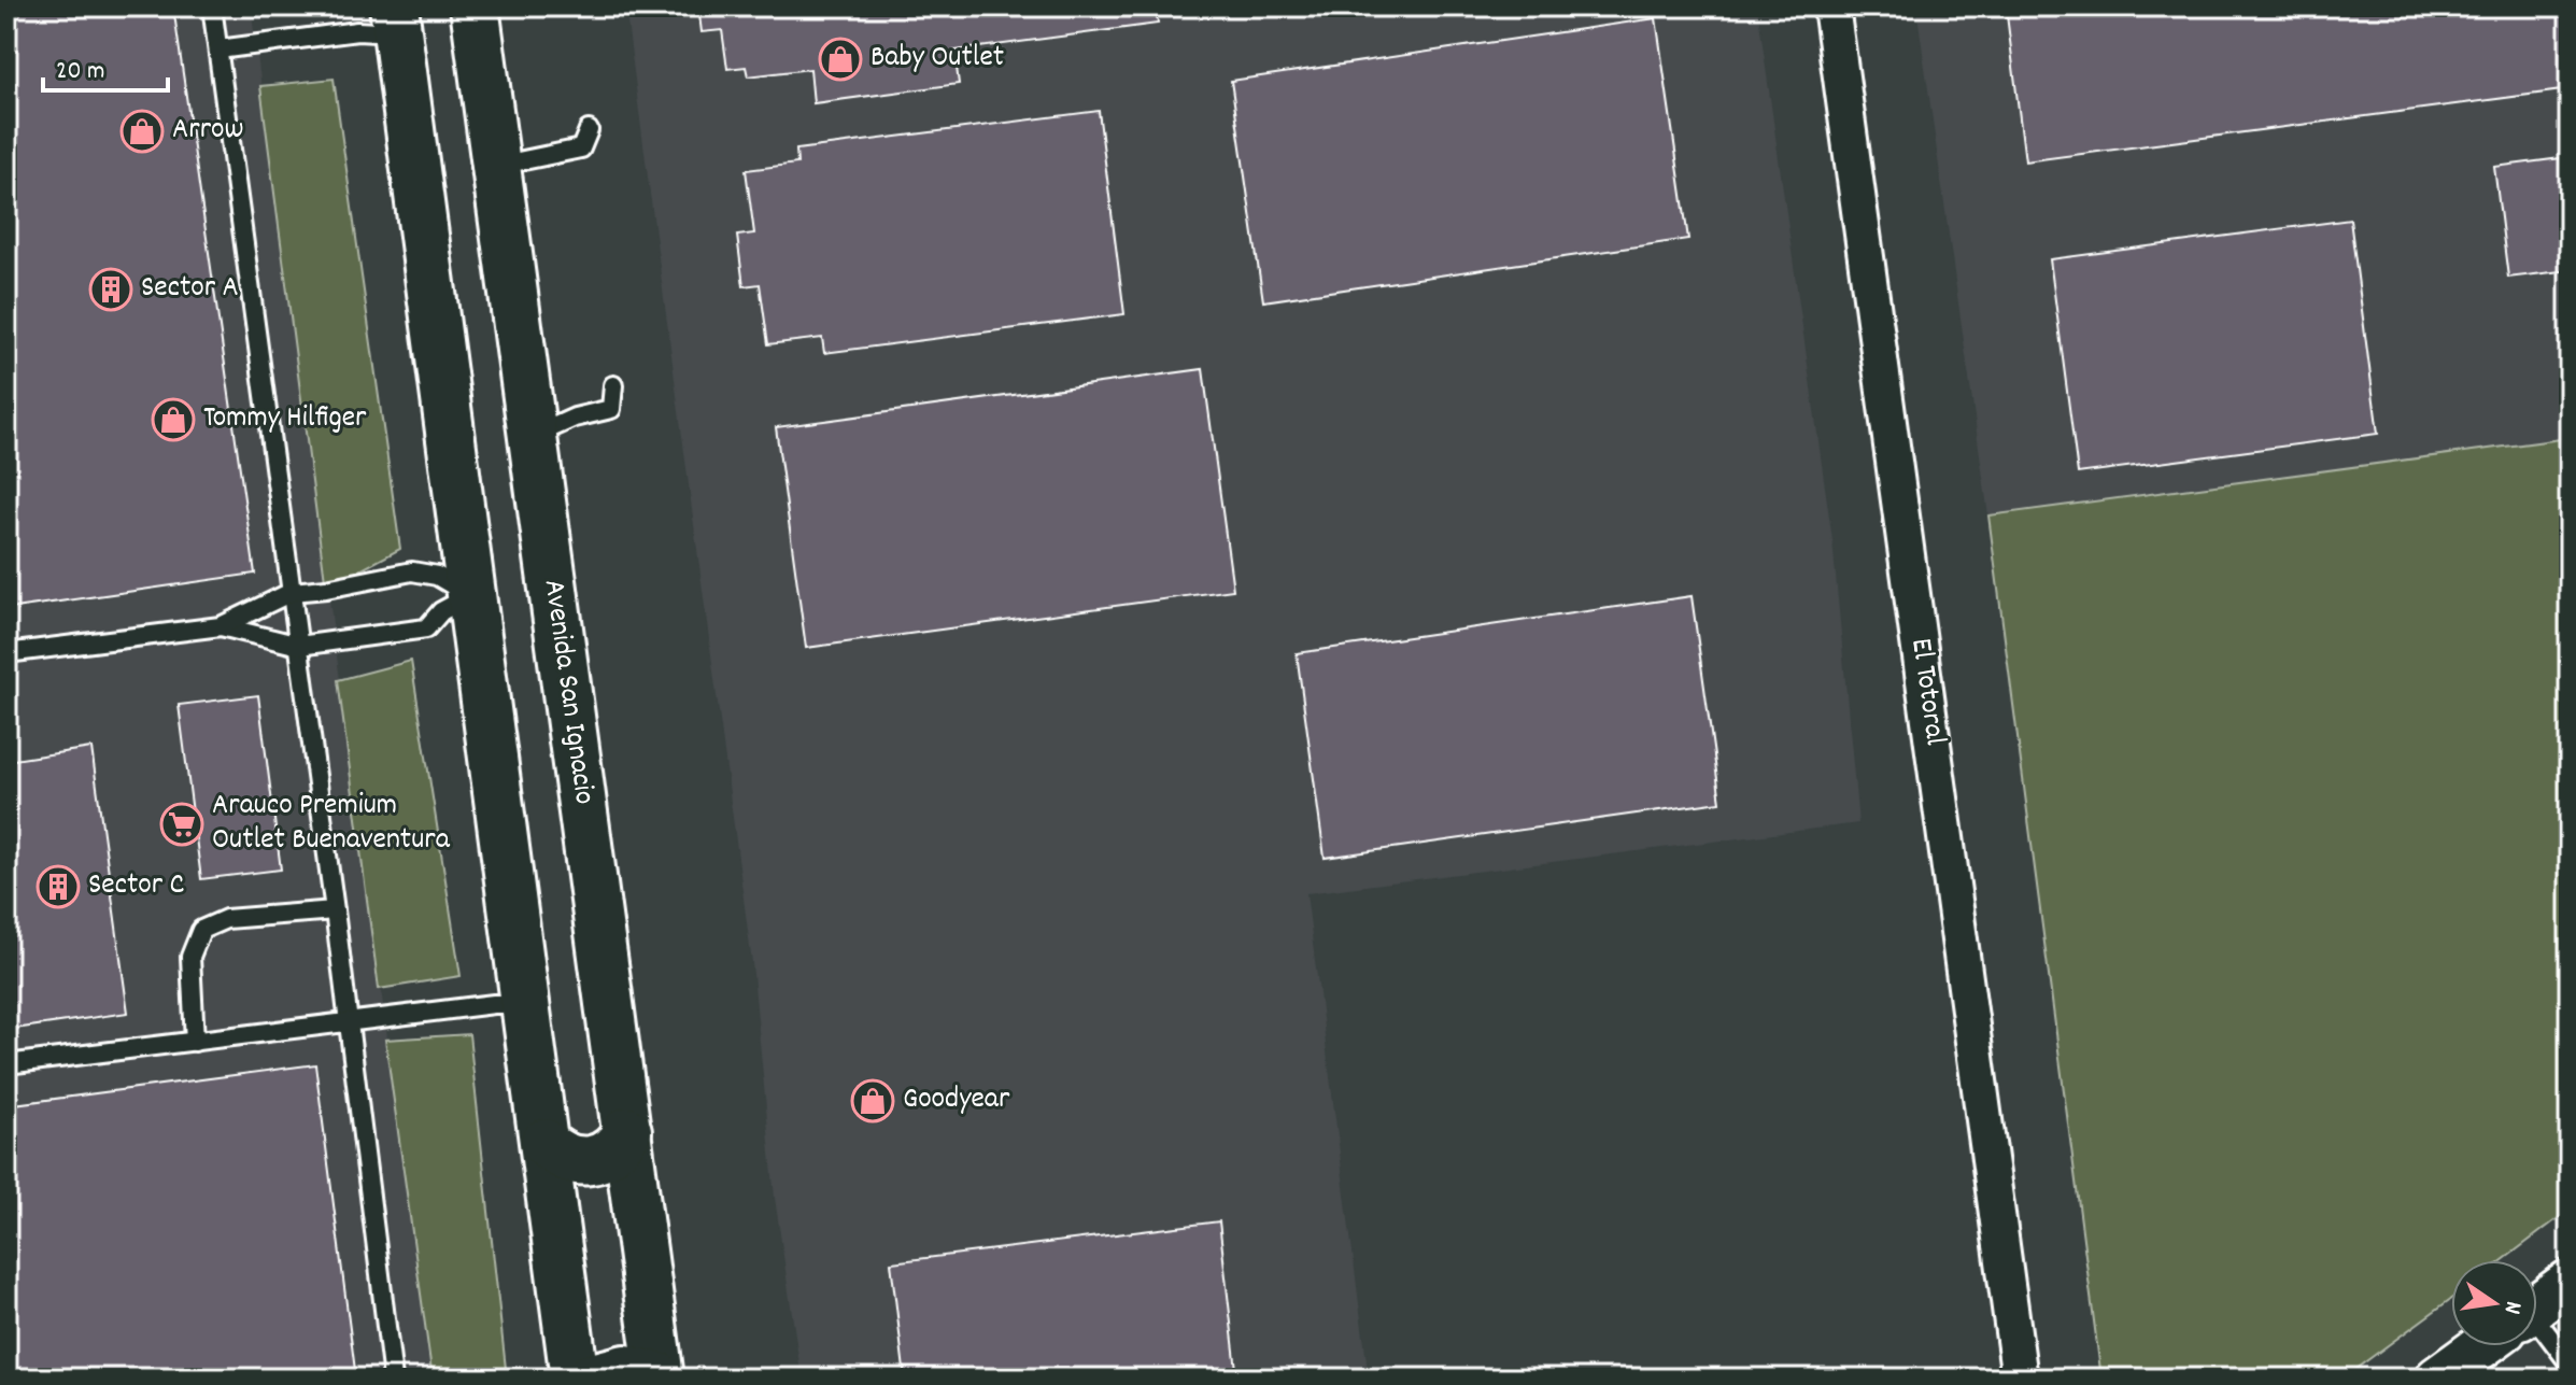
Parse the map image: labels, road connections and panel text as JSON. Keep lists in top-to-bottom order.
{
  "streets": {
    "main road": ["Avenida San Ignacio"],
    "street": ["El Totoral"]
  },
  "places": {
    "shop": [
      "Baby Outlet",
      "Arrow",
      "Tommy Hilfiger",
      "Goodyear"
    ],
    "building": ["Sector A", "Sector C"],
    "supermarket": ["Arauco Premium Outlet Buenaventura"]
  },
  "scale_bar": "20 m",
  "north": "right"
}
